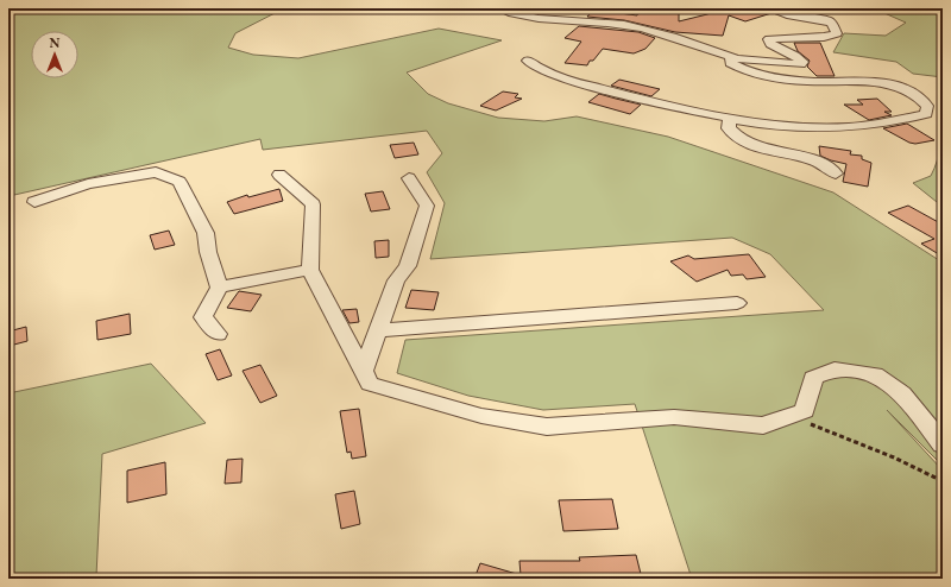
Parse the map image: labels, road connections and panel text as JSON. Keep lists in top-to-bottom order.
{
  "north": "top"
}
